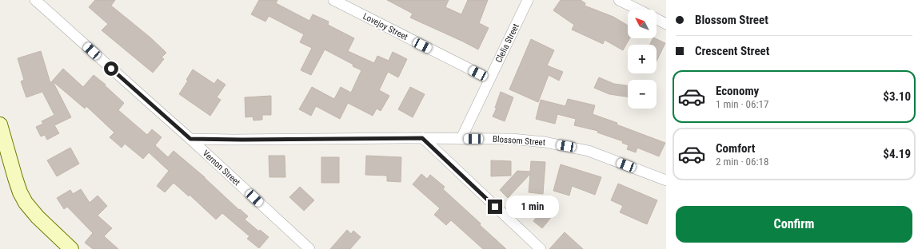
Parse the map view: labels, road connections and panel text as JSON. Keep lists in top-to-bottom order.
{
  "streets": {
    "street": [
      "Lovejoy Street",
      "Clelia Street",
      "Blossom Street",
      "Vernon Street"
    ]
  },
  "crossings": [
    ["Lovejoy Street", "Clelia Street"],
    ["Clelia Street", "Blossom Street"],
    ["Blossom Street", "Vernon Street"]
  ],
  "north": "top left",
  "page": {
    "banner": ["Blossom Street", "Crescent Street"],
    "map_buttons": ["+", "−"],
    "list": [
      {
        "name": "Economy",
        "note": "1 min · 06:17",
        "value": "$3.10"
      },
      {
        "name": "Comfort",
        "note": "2 min · 06:18",
        "value": "$4.19"
      }
    ],
    "bubble": "1 min",
    "buttons": "Confirm"
  }
}
